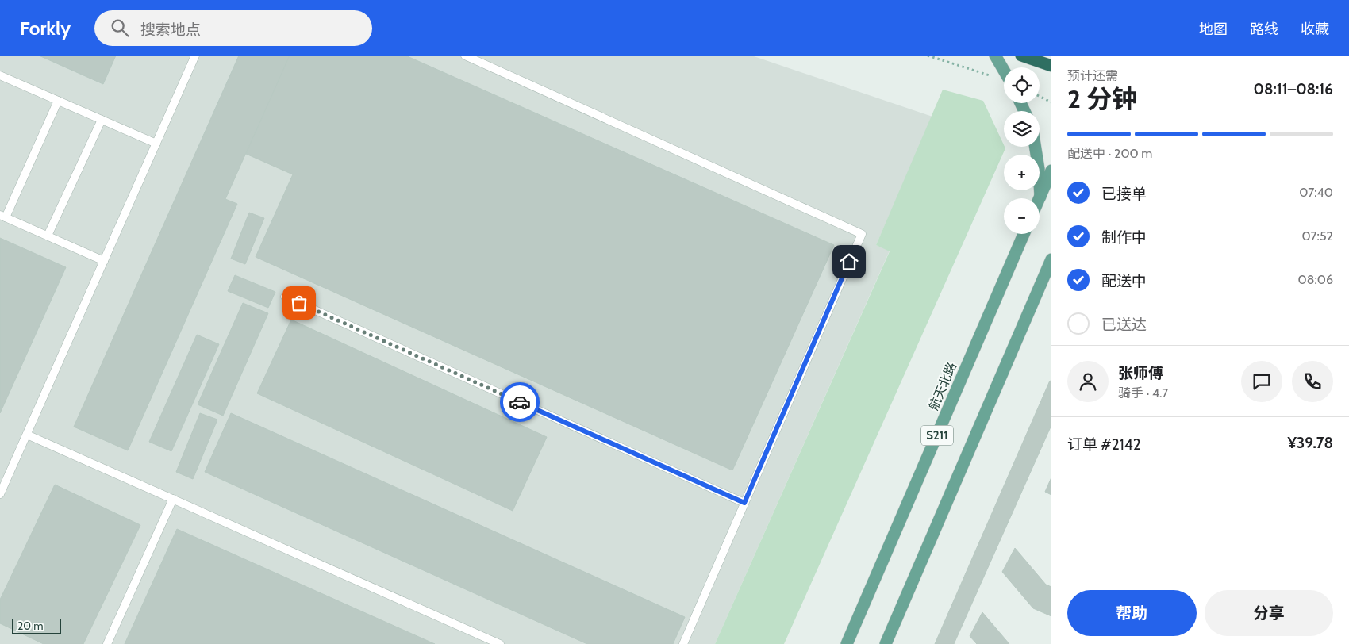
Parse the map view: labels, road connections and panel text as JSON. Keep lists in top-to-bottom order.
{
  "streets": {
    "main road": ["航天北路", "S211"]
  },
  "scale_bar": "20 m",
  "page": {
    "header": "Forkly",
    "search": "搜索地点",
    "nav": ["地图", "路线", "收藏"],
    "heading": ["2 分钟", "预计还需", "08:11–08:16"],
    "panel": [
      "张师傅",
      "骑手 · 4.7",
      "订单 #2142",
      "¥39.78"
    ],
    "map_buttons": ["+", "−"],
    "bar": "配送中 · 200 m",
    "list": [
      ["已接单", "07:40"],
      ["制作中", "07:52"],
      ["配送中", "08:06"],
      "已送达"
    ],
    "buttons": ["帮助", "分享"],
    "scale": "20 m"
  }
}
